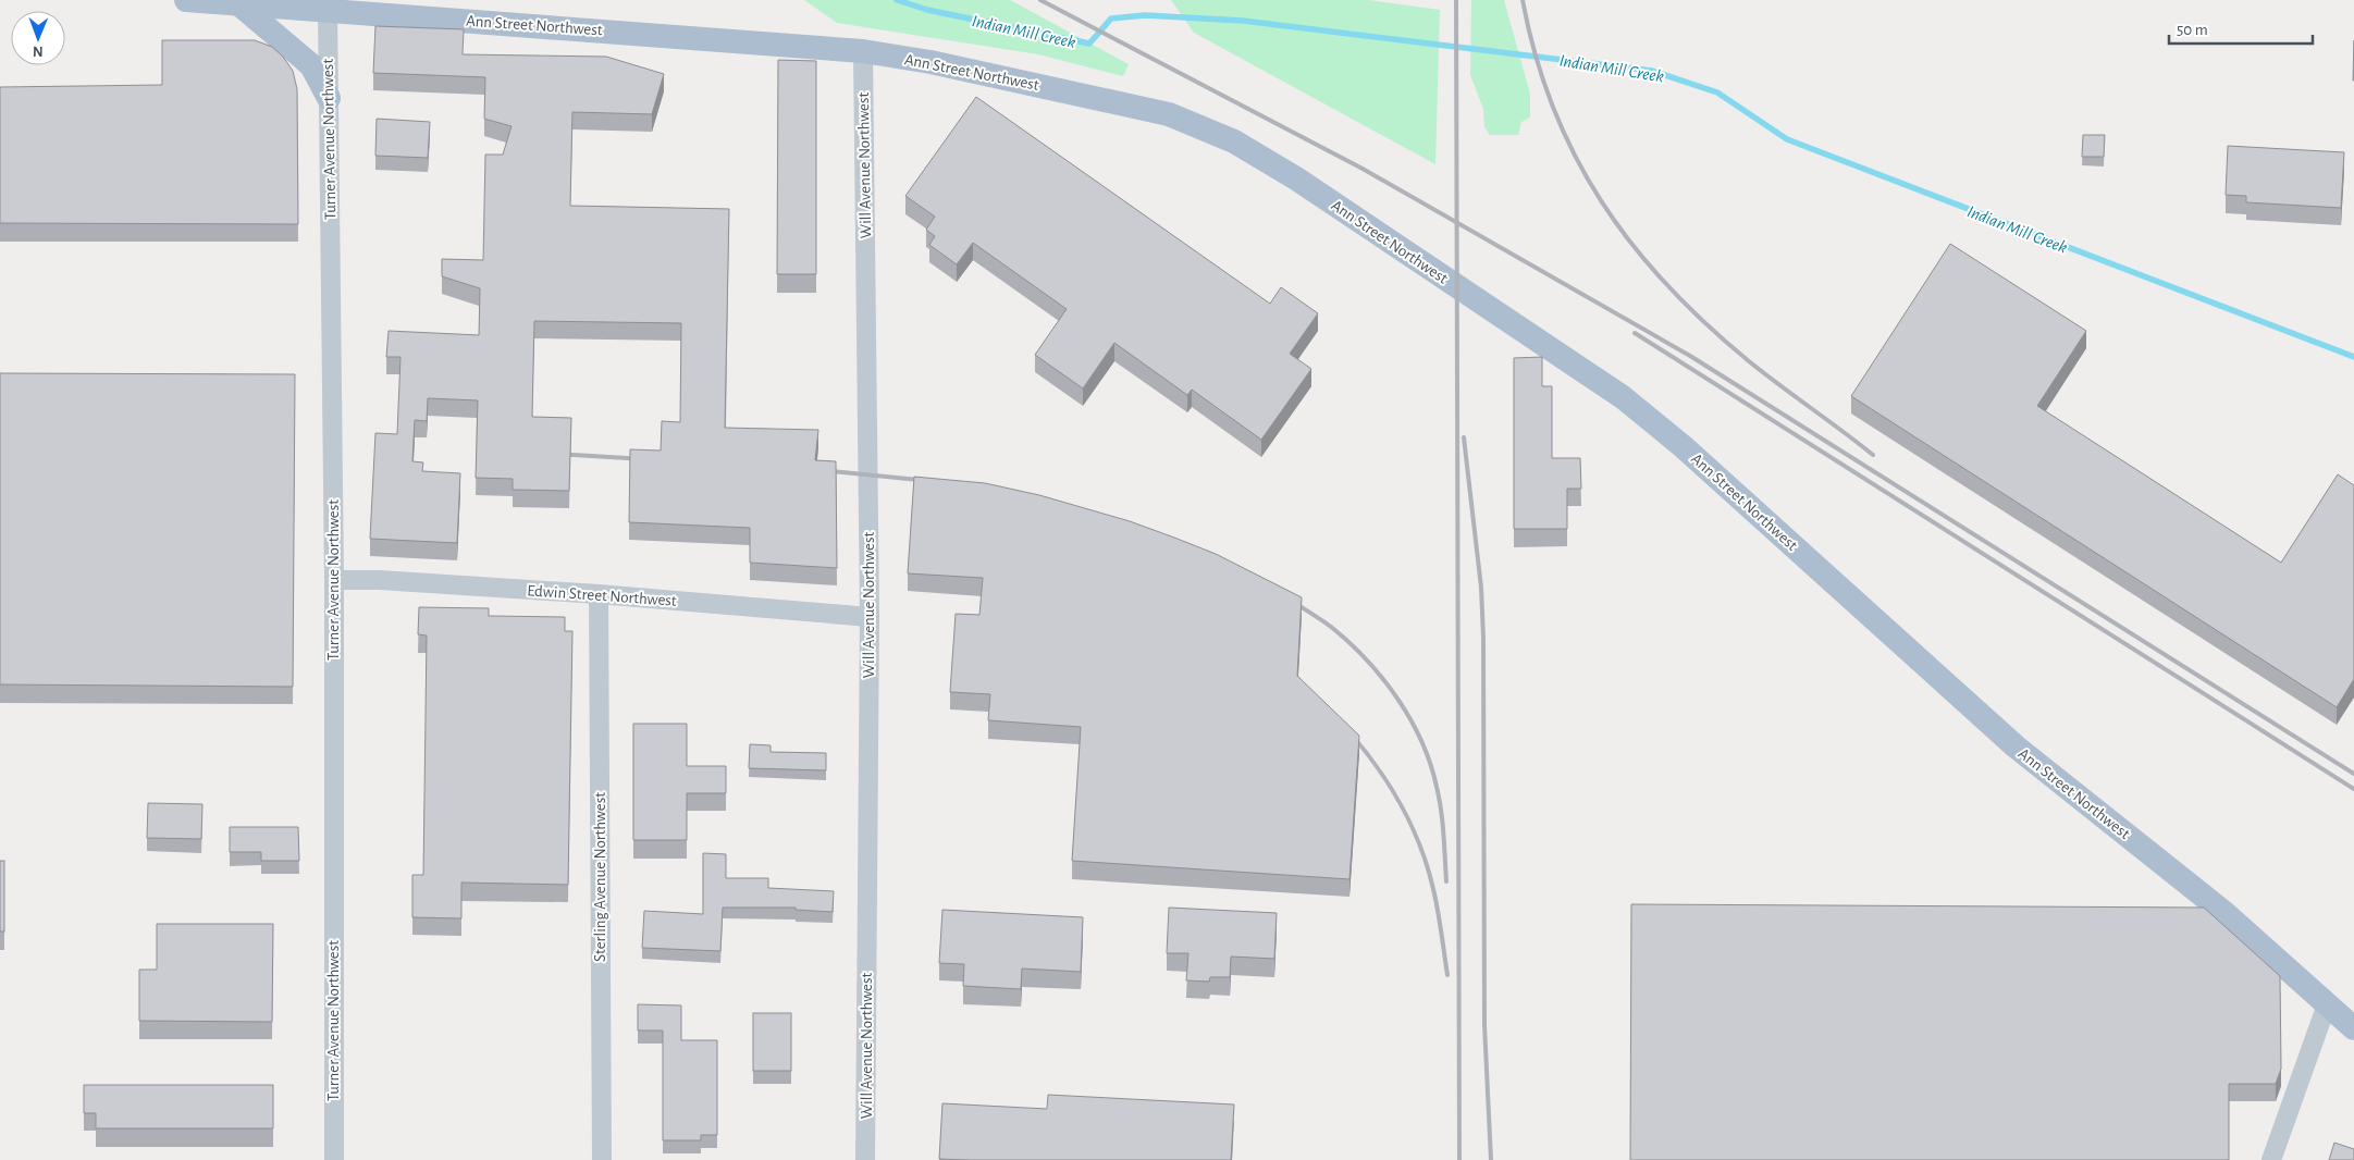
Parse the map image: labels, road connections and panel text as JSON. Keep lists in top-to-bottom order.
{
  "streets": {
    "main road": ["Ann Street Northwest"],
    "street": [
      "Turner Avenue Northwest",
      "Will Avenue Northwest",
      "Edwin Street Northwest",
      "Sterling Avenue Northwest"
    ]
  },
  "crossings": [
    ["Ann Street Northwest", "Turner Avenue Northwest"],
    ["Ann Street Northwest", "Will Avenue Northwest"],
    ["Turner Avenue Northwest", "Edwin Street Northwest"],
    ["Will Avenue Northwest", "Edwin Street Northwest"],
    ["Edwin Street Northwest", "Sterling Avenue Northwest"]
  ],
  "water": ["Indian Mill Creek"],
  "scale_bar": "50 m",
  "north": "bottom"
}
